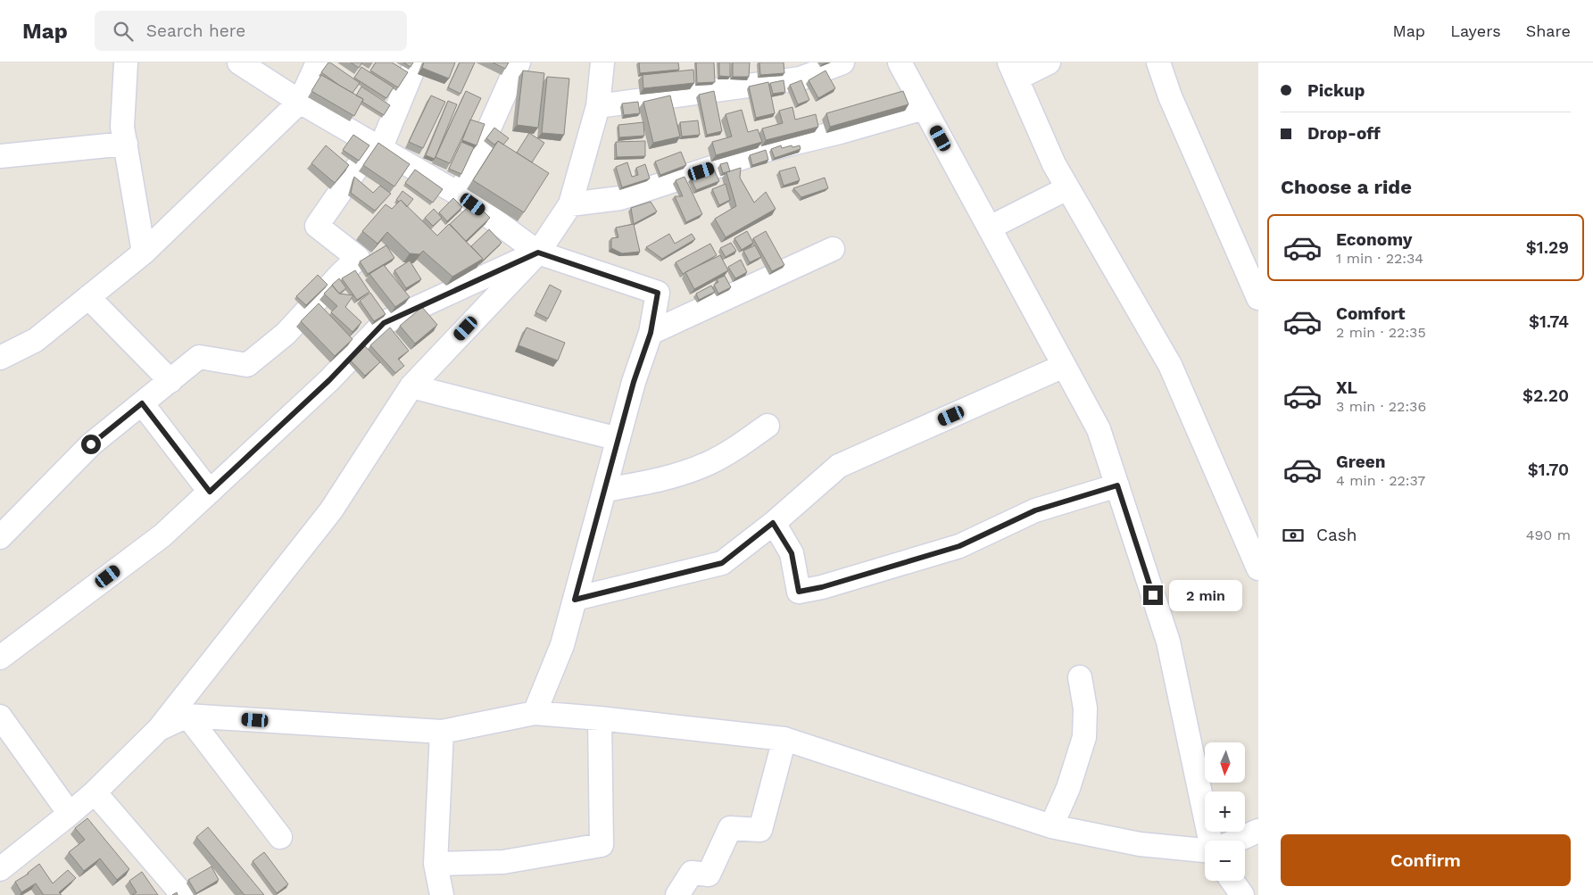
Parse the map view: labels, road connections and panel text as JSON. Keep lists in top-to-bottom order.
{
  "north": "bottom",
  "page": {
    "header": "Map",
    "search": "Search here",
    "nav": ["Map", "Layers", "Share"],
    "banner": ["Pickup", "Drop-off"],
    "heading": "Choose a ride",
    "list": [
      {
        "name": "Economy",
        "note": "1 min · 22:34",
        "value": "$1.29"
      },
      {
        "name": "Comfort",
        "note": "2 min · 22:35",
        "value": "$1.74"
      },
      {
        "name": "XL",
        "note": "3 min · 22:36",
        "value": "$2.20"
      },
      {
        "name": "Green",
        "note": "4 min · 22:37",
        "value": "$1.70"
      }
    ],
    "pay": ["Cash", "490 m"],
    "bubble": "2 min",
    "map_buttons": ["+", "−"],
    "buttons": "Confirm"
  }
}
